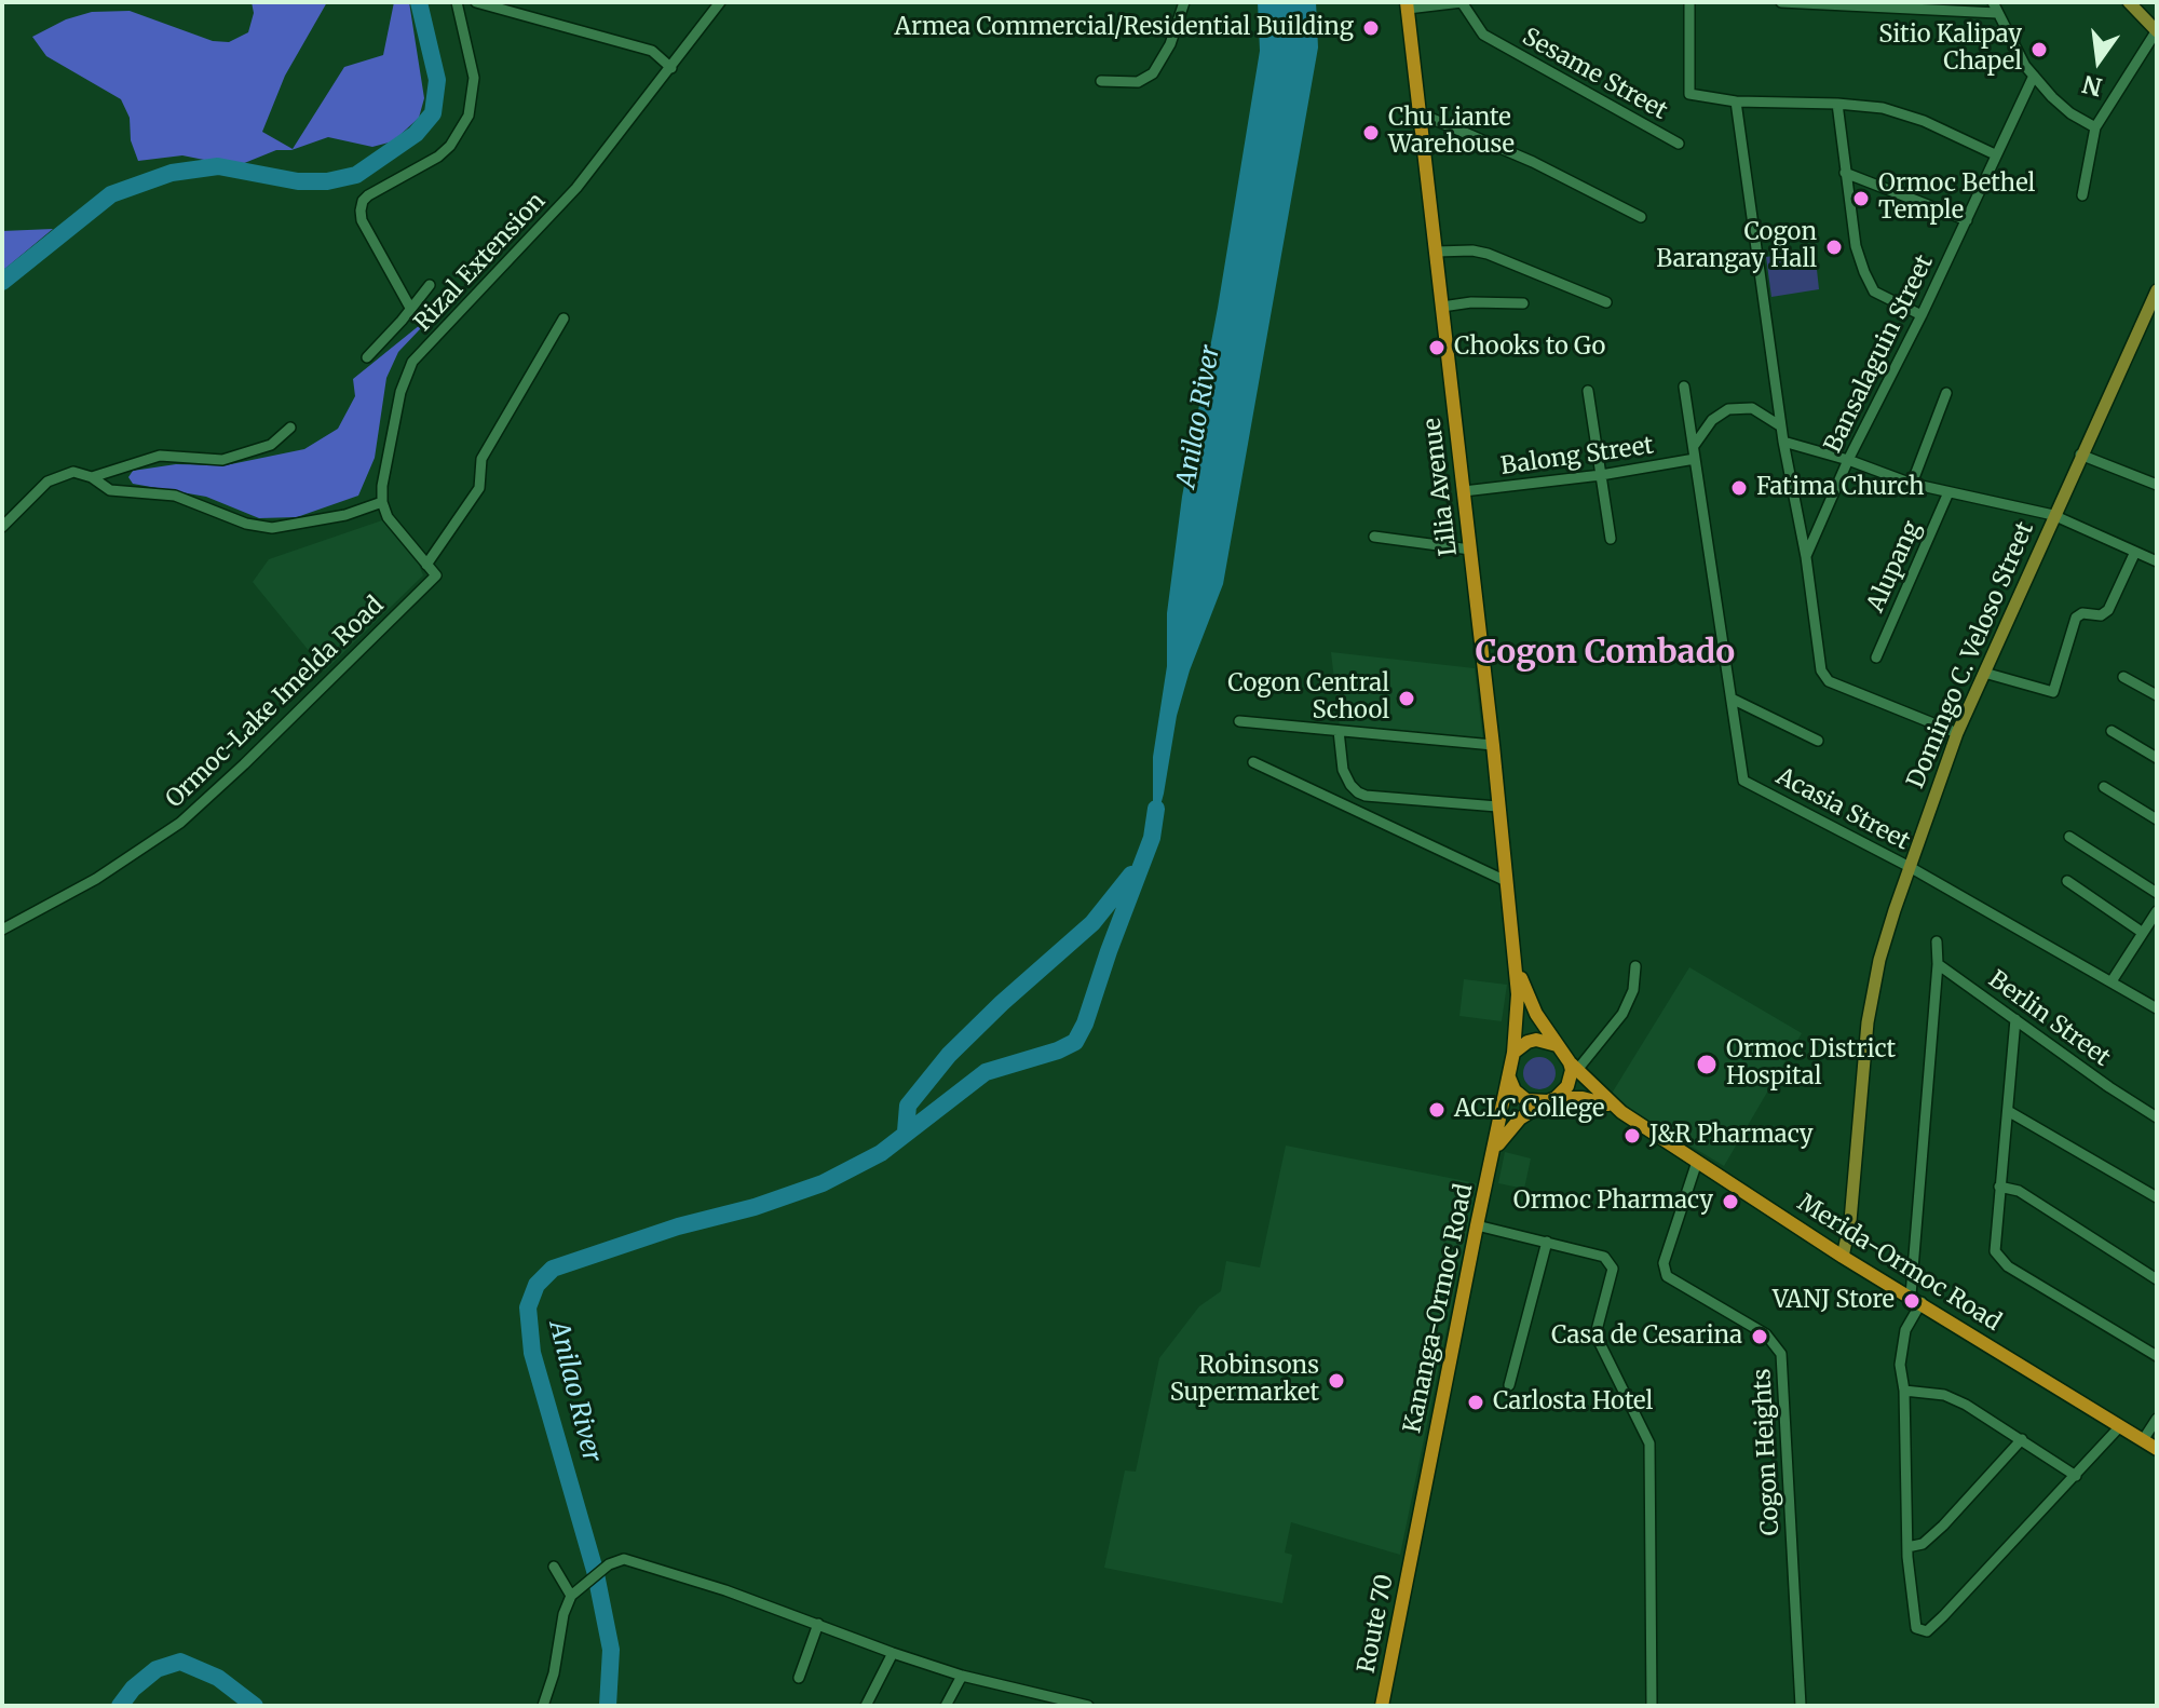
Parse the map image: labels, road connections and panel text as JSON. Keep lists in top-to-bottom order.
{
  "streets": {
    "highway": [
      "Lilia Avenue",
      "Merida-Ormoc Road",
      "Kananga-Ormoc Road",
      "Route 70"
    ],
    "main road": ["Domingo C. Veloso Street"],
    "street": [
      "Sesame Street",
      "Rizal Extension",
      "Bansalaguin Street",
      "Balong Street",
      "Alupang",
      "Ormoc-Lake Imelda Road",
      "Acasia Street",
      "Berlin Street",
      "Cogon Heights"
    ]
  },
  "crossings": [
    ["Sesame Street", "Lilia Avenue"],
    ["Balong Street", "Lilia Avenue"],
    ["Balong Street", "Acasia Street"],
    ["Domingo C. Veloso Street", "Acasia Street"],
    ["Domingo C. Veloso Street", "Merida-Ormoc Road"],
    ["Merida-Ormoc Road", "Kananga-Ormoc Road"],
    ["Merida-Ormoc Road", "Cogon Heights"],
    ["Kananga-Ormoc Road", "Route 70"]
  ],
  "districts": ["Cogon Combado"],
  "water": ["Anilao River"],
  "places": [
    "Armea Commercial/Residential Building",
    "Sitio Kalipay Chapel",
    "Chu Liante Warehouse",
    "Ormoc Bethel Temple",
    "Cogon Barangay Hall",
    "Chooks to Go",
    "Fatima Church",
    "Cogon Central School",
    "Ormoc District Hospital",
    "ACLC College",
    "J&R Pharmacy",
    "Ormoc Pharmacy",
    "VANJ Store",
    "Casa de Cesarina",
    "Robinsons Supermarket",
    "Carlosta Hotel"
  ],
  "north": "bottom"
}
